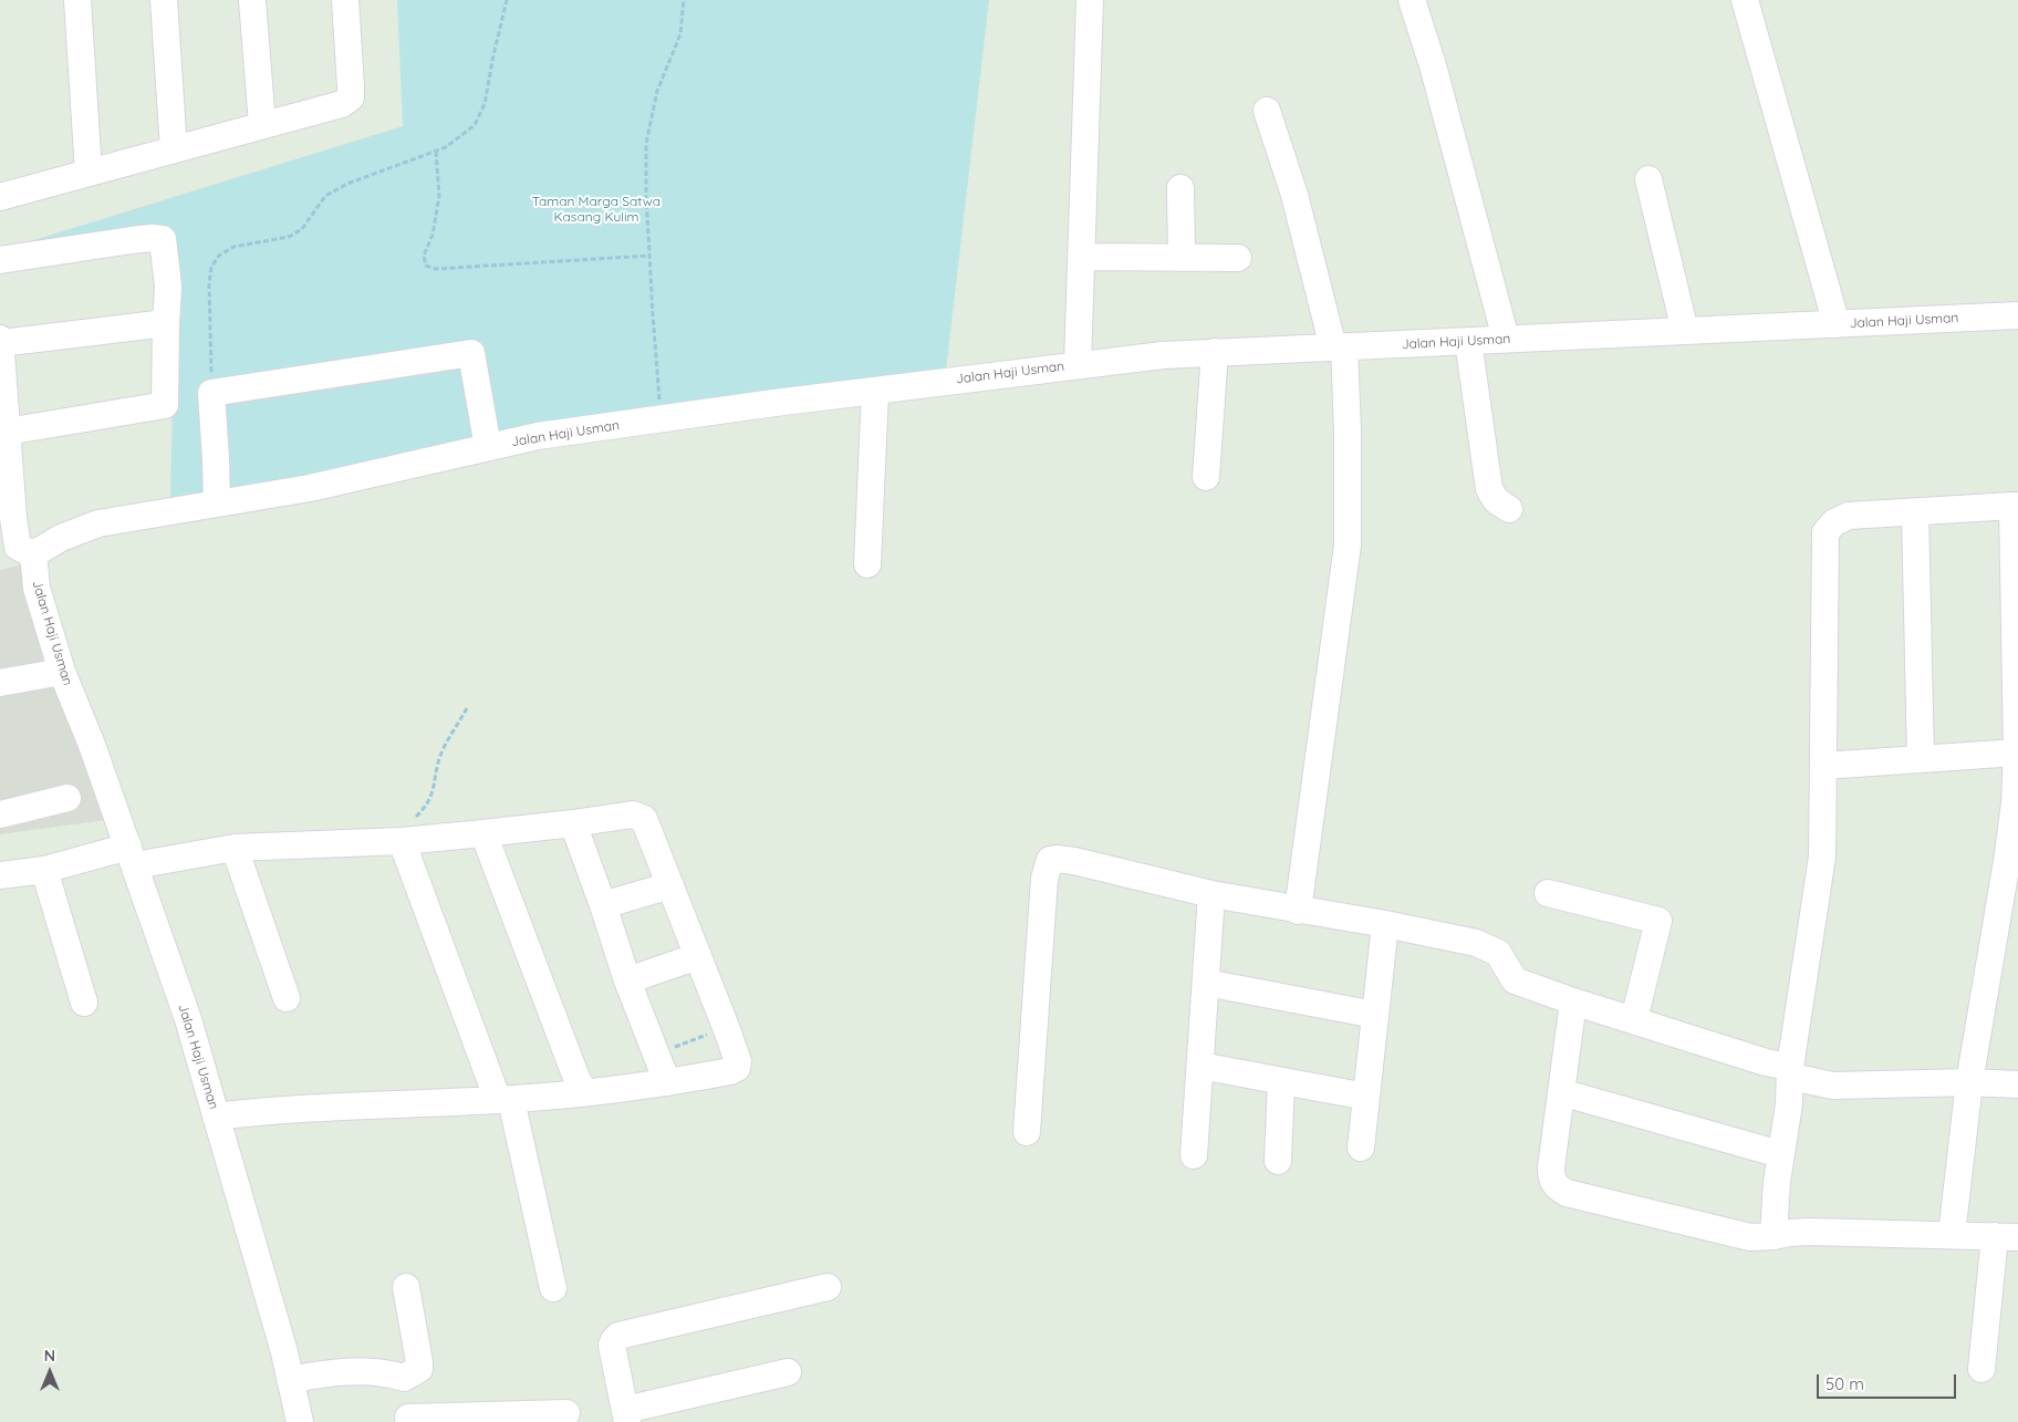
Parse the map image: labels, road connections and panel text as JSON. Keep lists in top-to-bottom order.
{
  "streets": {
    "street": ["Jalan Haji Usman"]
  },
  "parks": ["Taman Marga Satwa Kasang Kulim"],
  "scale_bar": "50 m",
  "north": "top"
}
